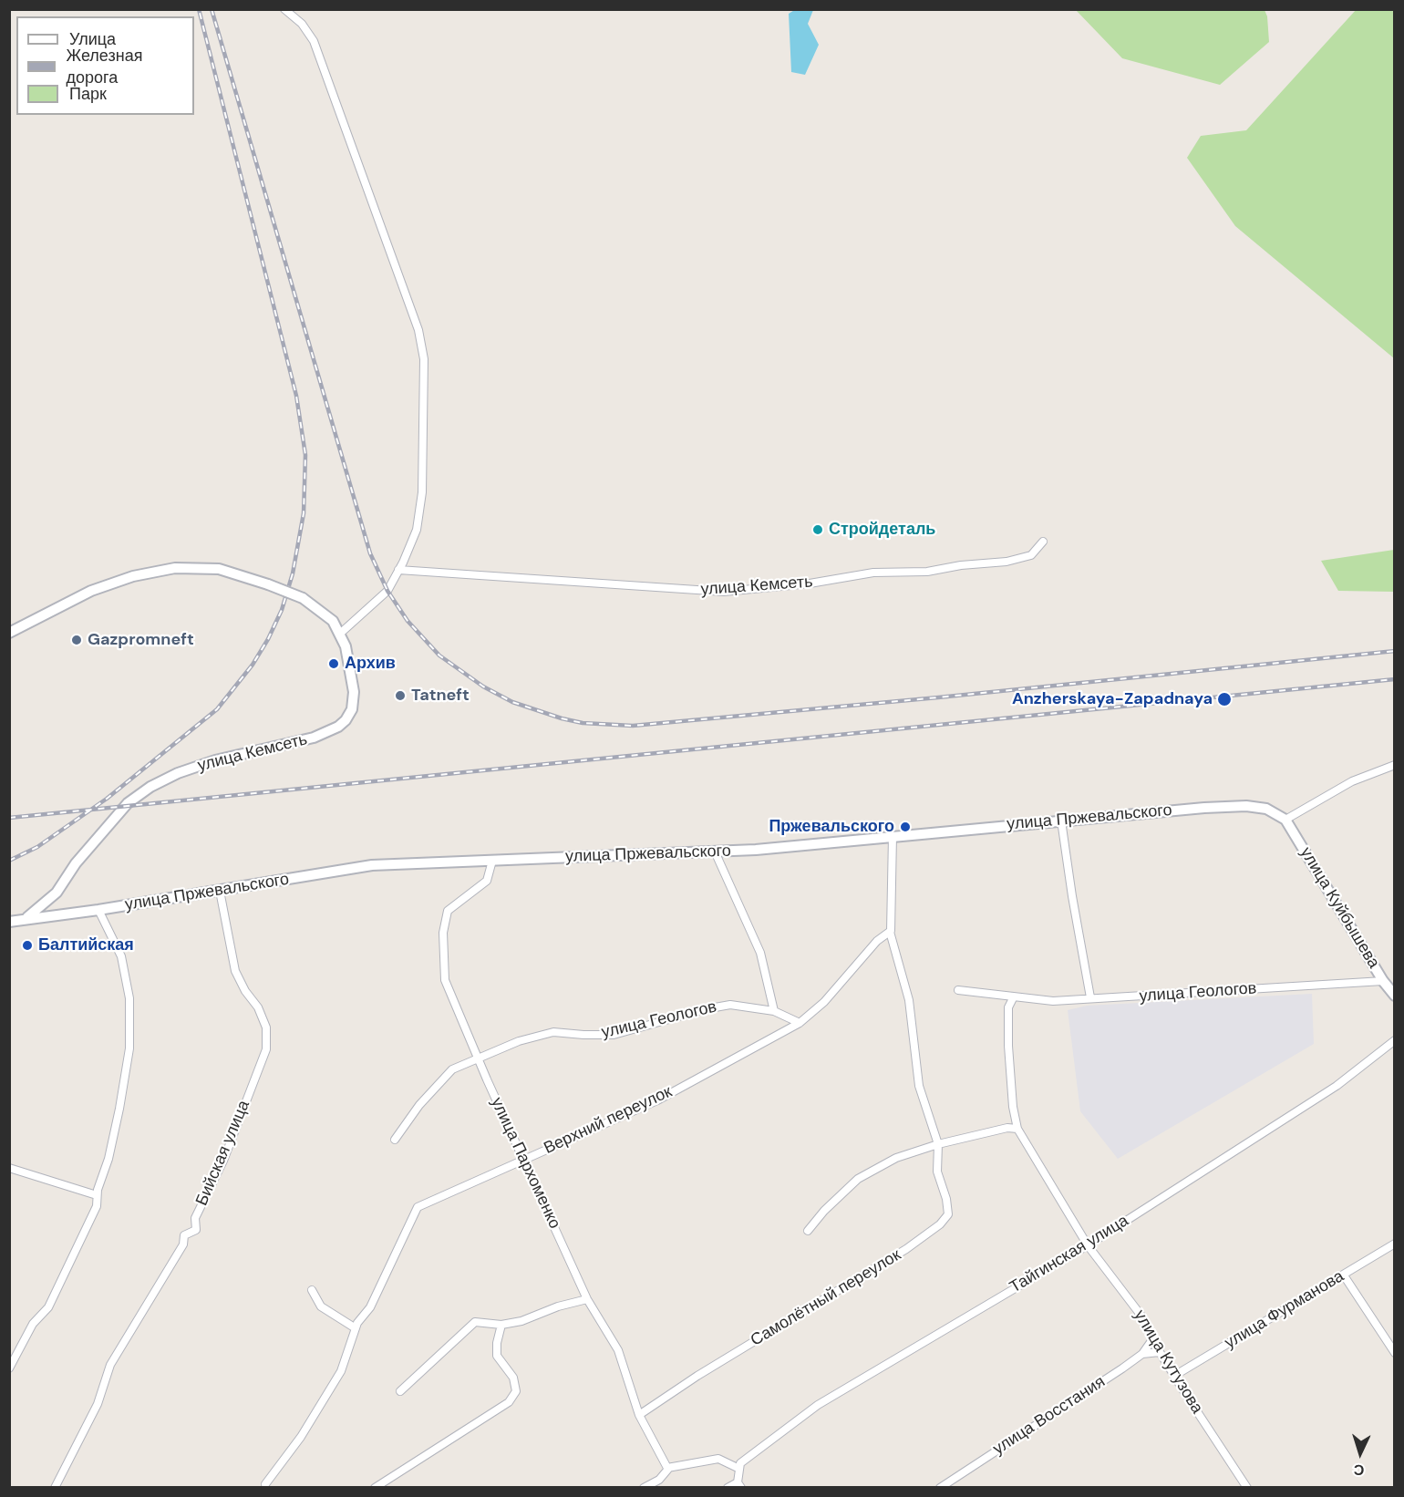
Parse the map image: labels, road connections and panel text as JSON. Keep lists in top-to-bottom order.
{
  "streets": {
    "street": [
      "улица Кемсеть",
      "улица Пржевальского",
      "улица Куйбышева",
      "улица Геологов",
      "Верхний переулок",
      "Бийская улица",
      "улица Пархоменко",
      "Тайгинская улица",
      "Самолётный переулок",
      "улица Фурманова",
      "улица Кутузова",
      "улица Восстания"
    ]
  },
  "crossings": [
    ["улица Кемсеть", "улица Пржевальского"],
    ["улица Пржевальского", "улица Куйбышева"],
    ["улица Пржевальского", "Бийская улица"],
    ["улица Пржевальского", "улица Пархоменко"],
    ["улица Пржевальского", "Самолётный переулок"],
    ["улица Куйбышева", "улица Геологов"],
    ["улица Геологов", "Верхний переулок"],
    ["улица Геологов", "улица Пархоменко"],
    ["улица Геологов", "улица Кутузова"],
    ["Верхний переулок", "улица Пархоменко"],
    ["улица Пархоменко", "Самолётный переулок"],
    ["Тайгинская улица", "улица Кутузова"],
    ["улица Фурманова", "улица Кутузова"],
    ["улица Кутузова", "улица Восстания"]
  ],
  "places": [
    "Стройдеталь",
    "Gazpromneft",
    "Архив",
    "Tatneft",
    "Anzherskaya-Zapadnaya",
    "Пржевальского",
    "Балтийская"
  ],
  "legend": ["Улица", "Железная дорога", "Парк"],
  "north": "bottom"
}
